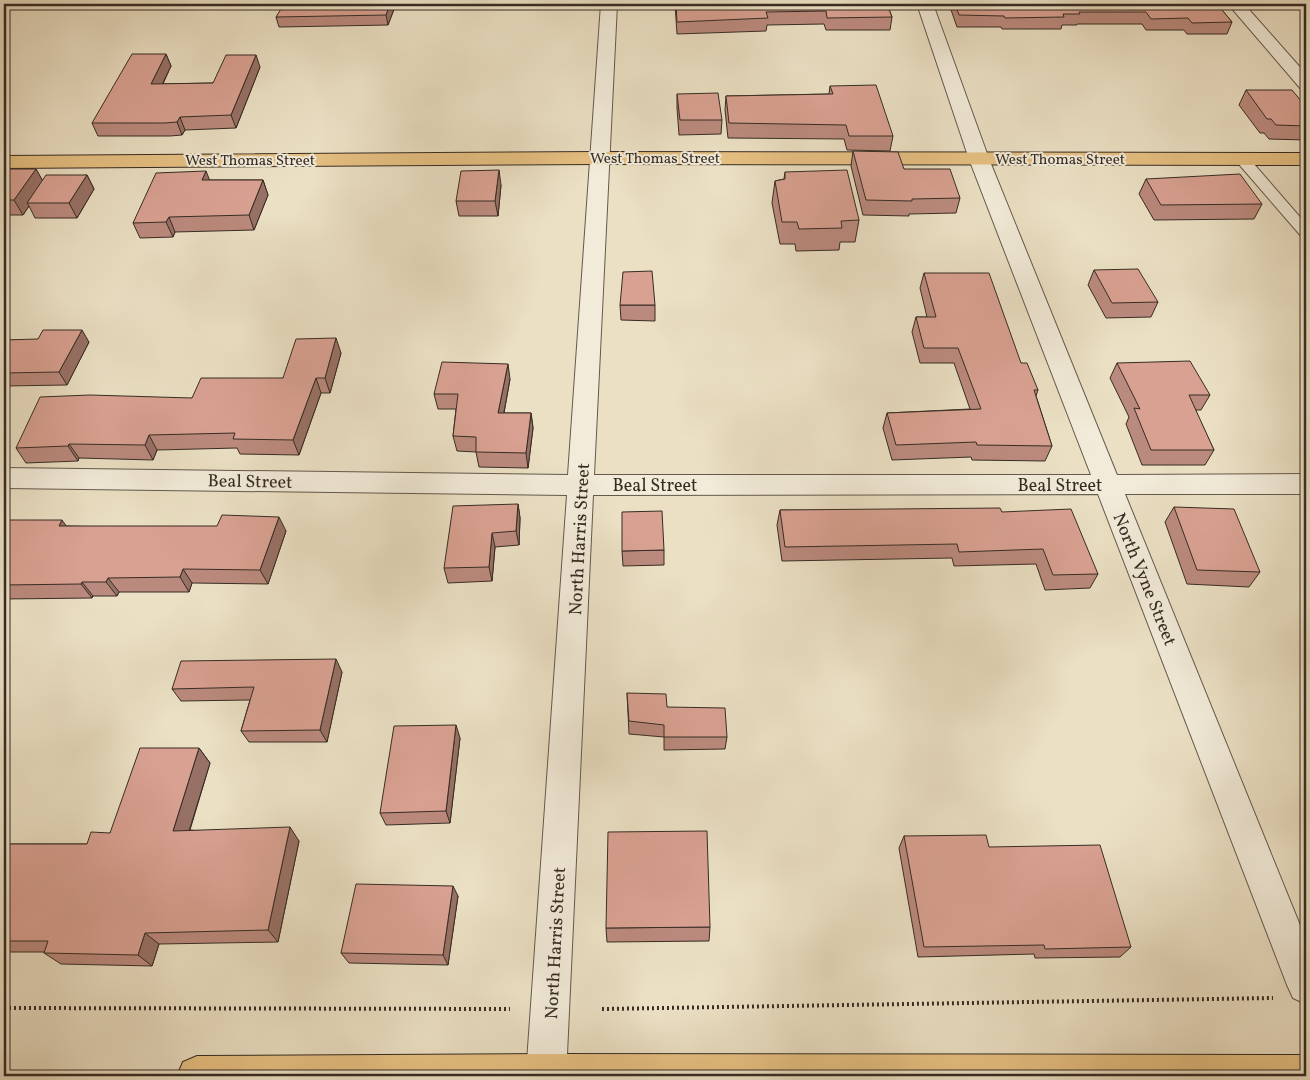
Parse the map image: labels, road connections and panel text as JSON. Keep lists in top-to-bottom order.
{
  "streets": {
    "main road": ["West Thomas Street"],
    "street": ["Beal Street", "North Harris Street", "North Vyne Street"]
  },
  "crossings": [
    ["West Thomas Street", "North Harris Street"],
    ["West Thomas Street", "North Vyne Street"],
    ["Beal Street", "North Harris Street"],
    ["Beal Street", "North Vyne Street"]
  ]
}
